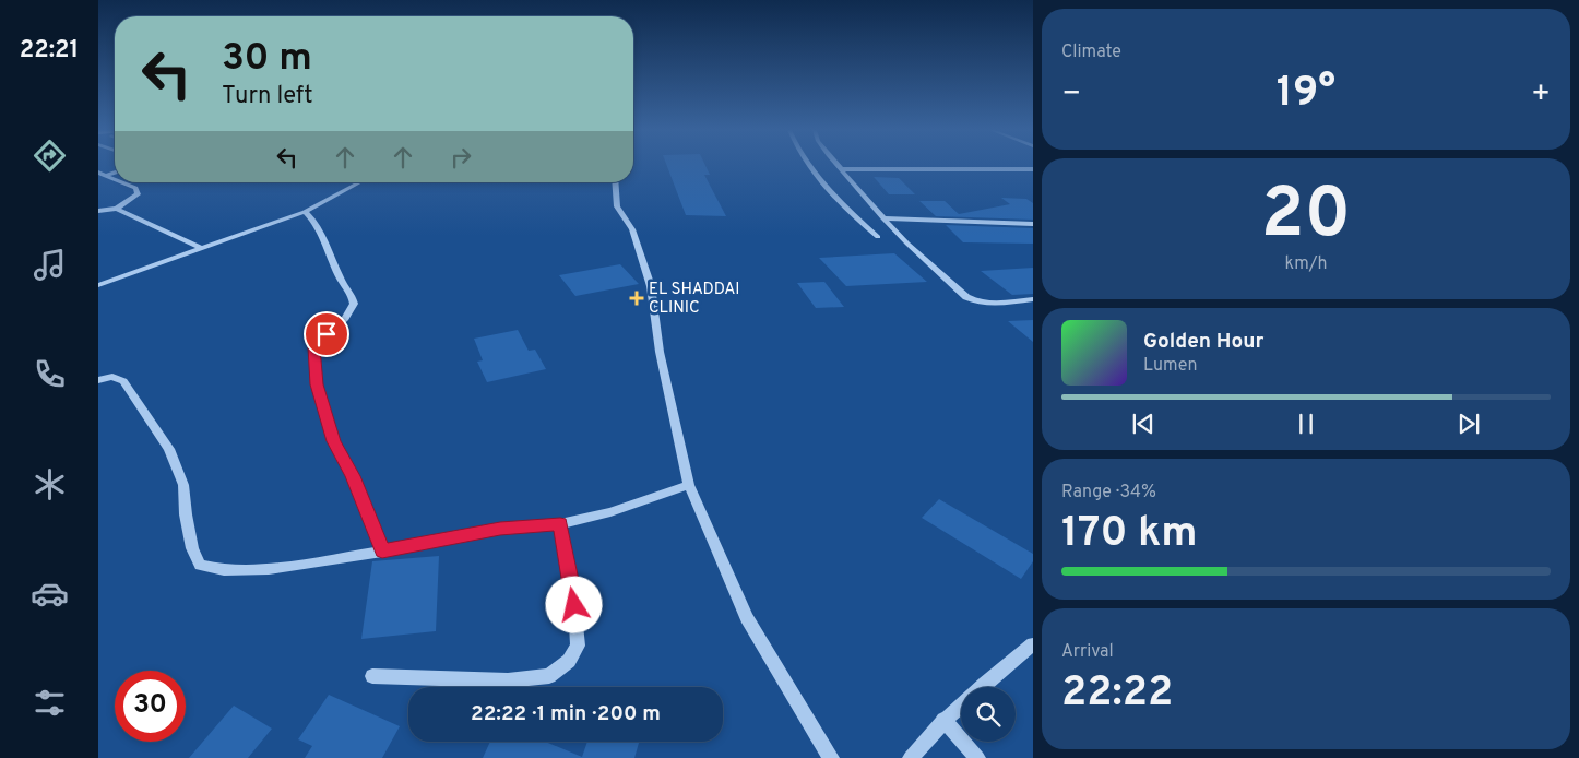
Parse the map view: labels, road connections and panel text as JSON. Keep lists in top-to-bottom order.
{
  "places": {
    "health": ["EL SHADDAI CLINIC"]
  },
  "page": {
    "tabs": "22:21",
    "tile": [
      "Climate",
      ["20", "km/h"],
      ["Range · 34%", "170 km"],
      ["Arrival", "22:22"]
    ],
    "turn": ["30 m", "Turn left"],
    "heat": ["−", "19°", "+"],
    "song": ["Golden Hour", "Lumen"],
    "limit": "30",
    "trip": "22:22 · 1 min · 200 m"
  }
}
